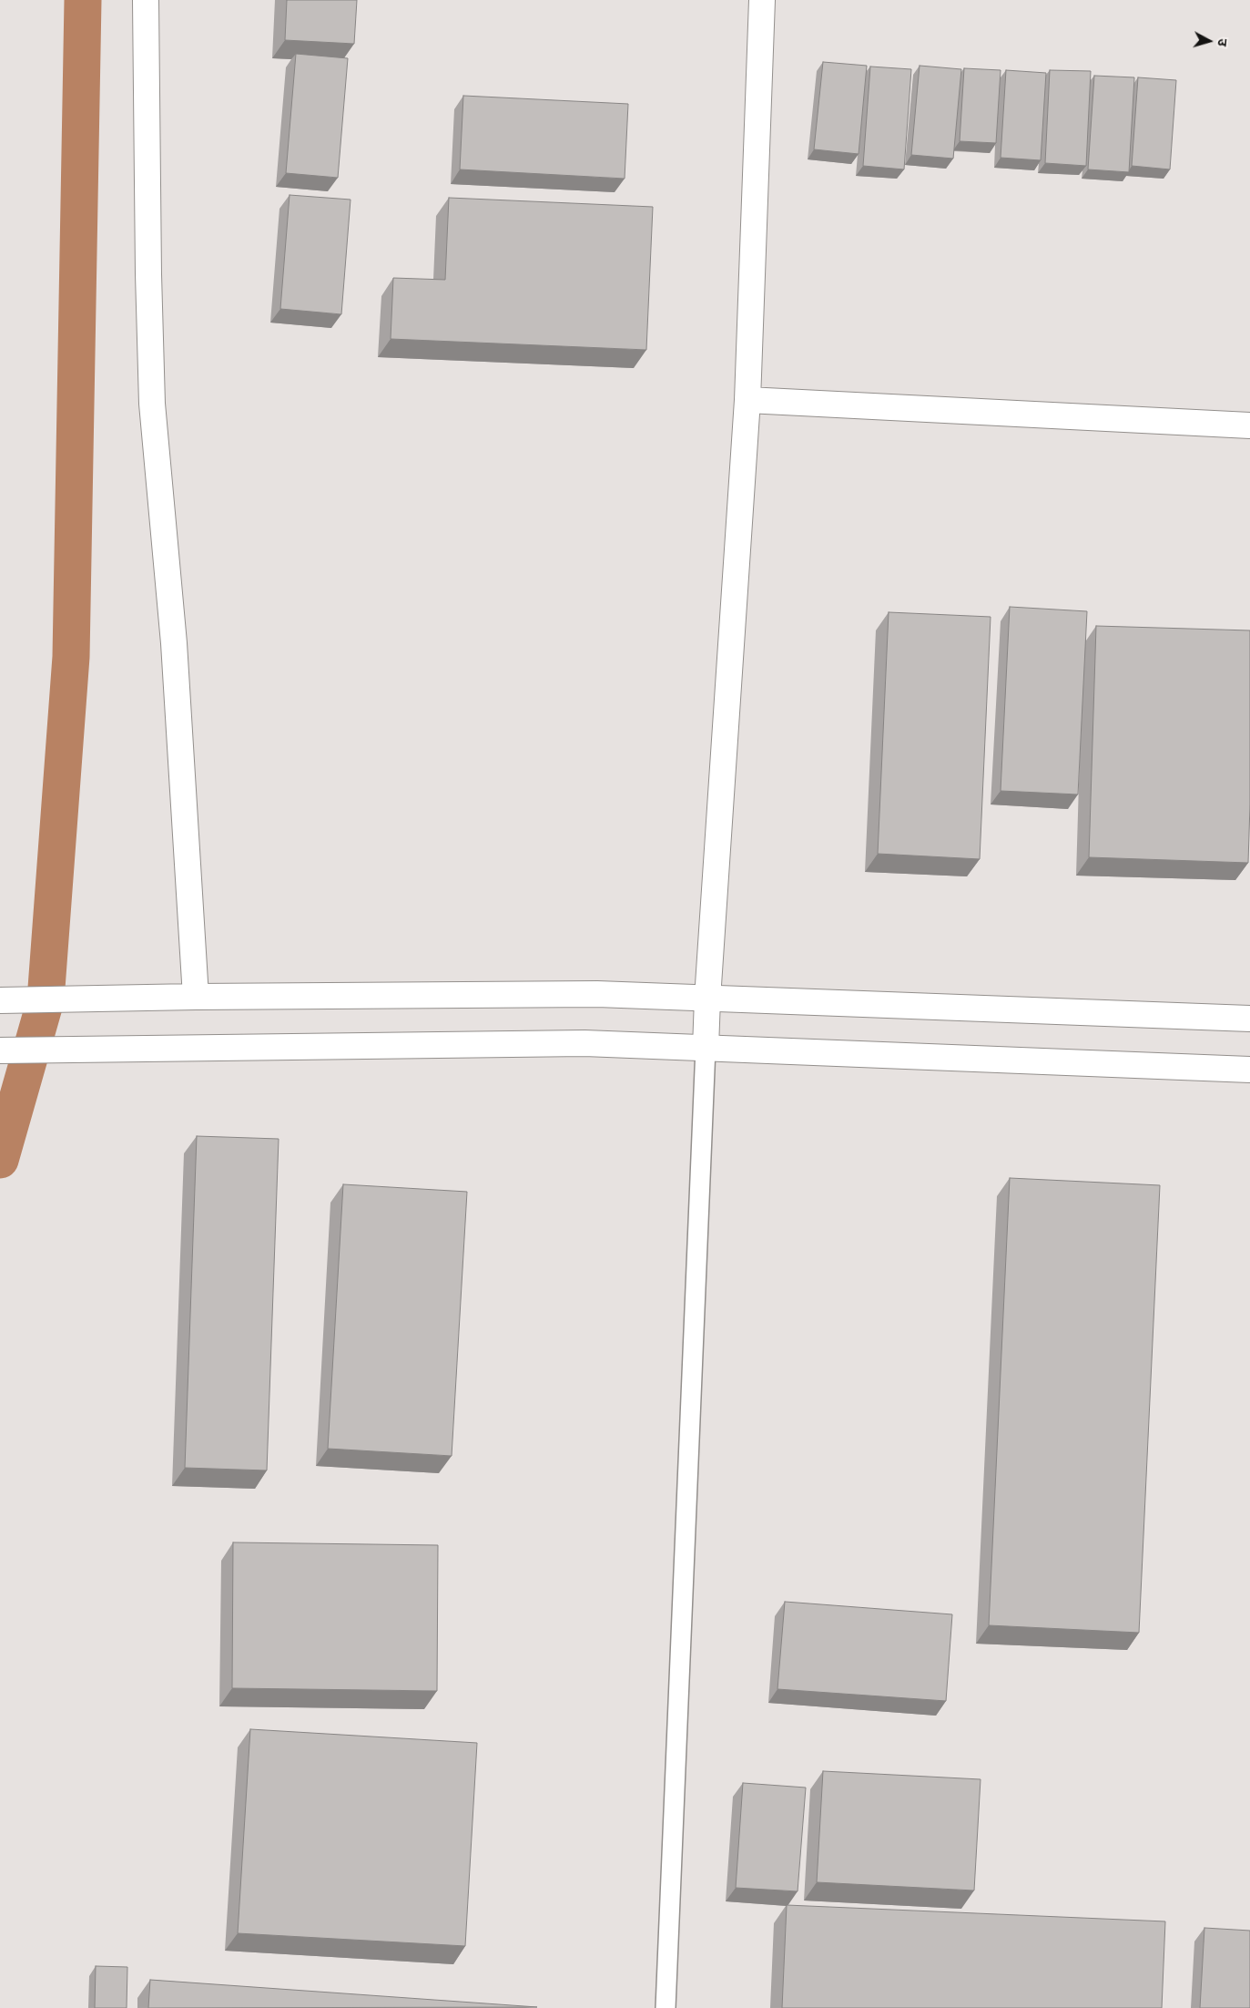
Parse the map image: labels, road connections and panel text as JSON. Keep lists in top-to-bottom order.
{
  "north": "right"
}
